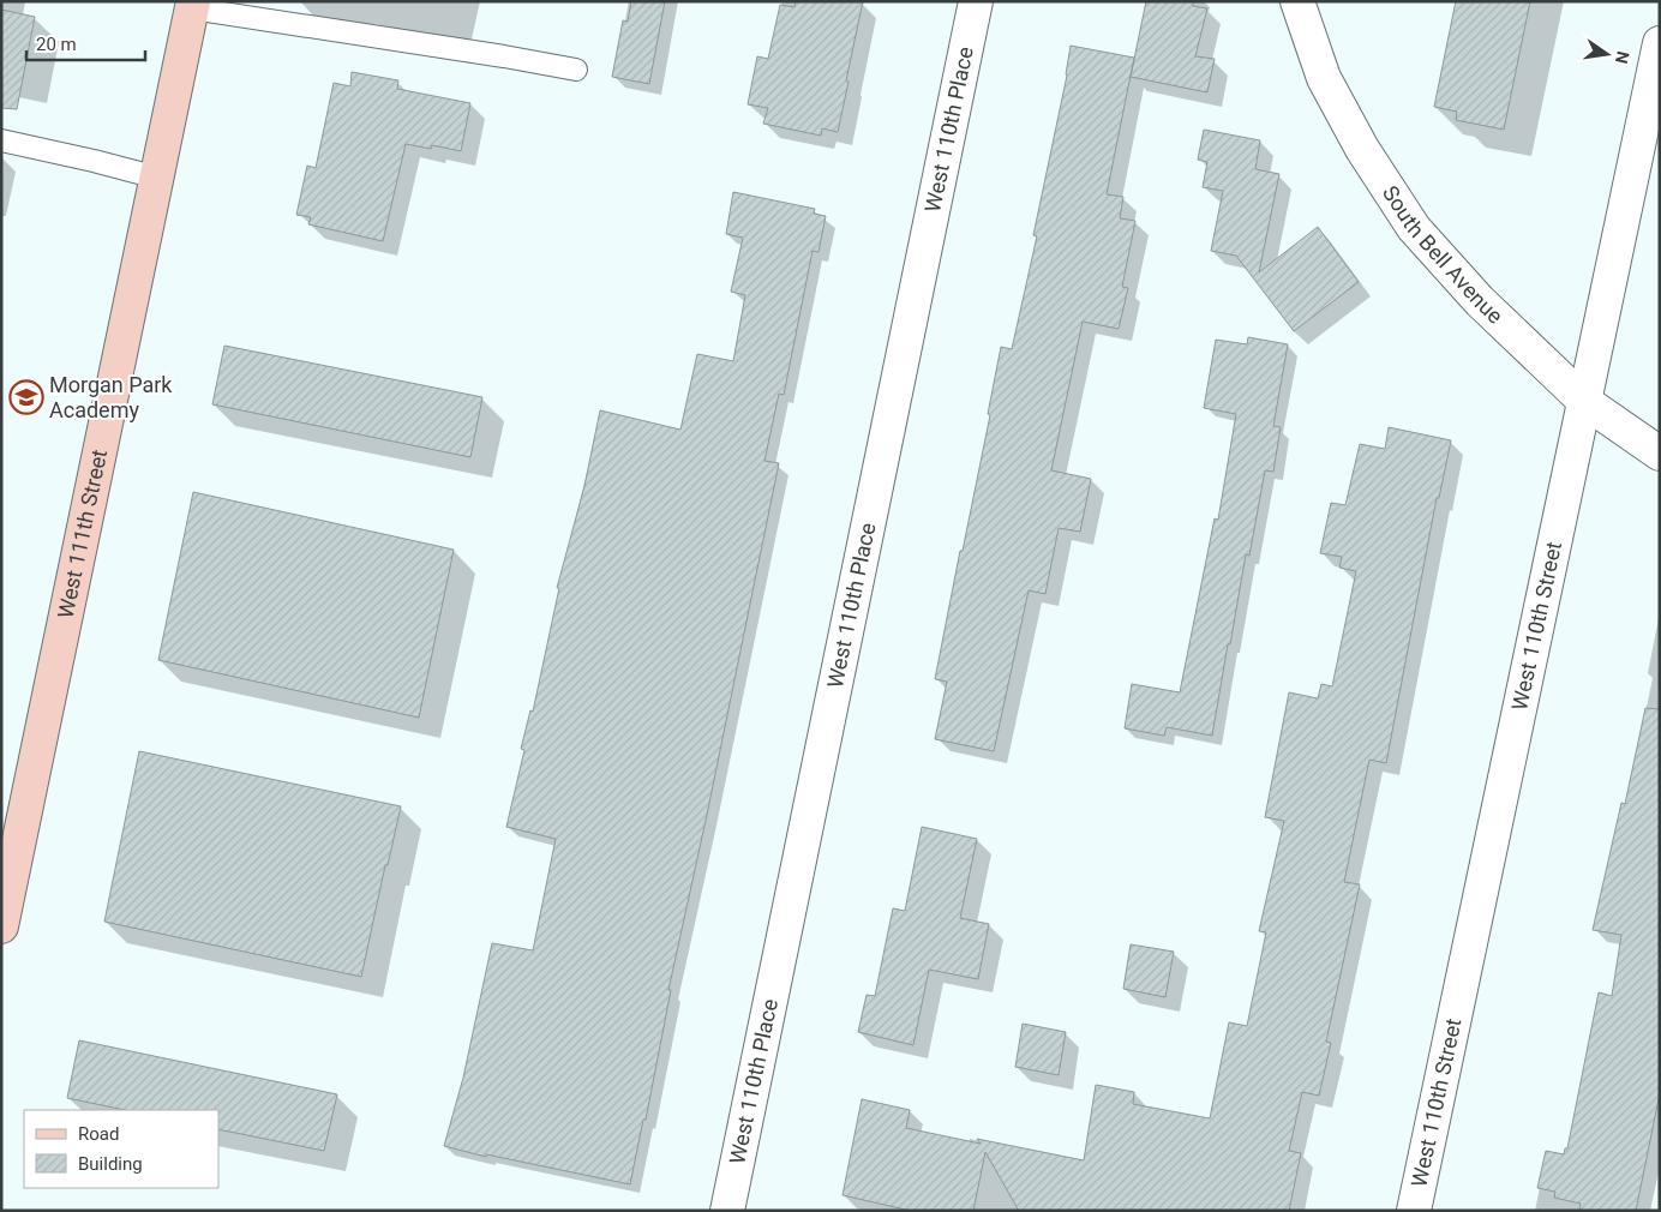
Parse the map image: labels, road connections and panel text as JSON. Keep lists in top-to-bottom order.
{
  "streets": {
    "main road": ["West 111th Street"],
    "street": ["West 110th Place", "South Bell Avenue", "West 110th Street"]
  },
  "crossings": [
    ["South Bell Avenue", "West 110th Street"]
  ],
  "places": {
    "school or university": ["Morgan Park Academy"]
  },
  "legend": ["Road", "Building"],
  "scale_bar": "20 m",
  "north": "right"
}
